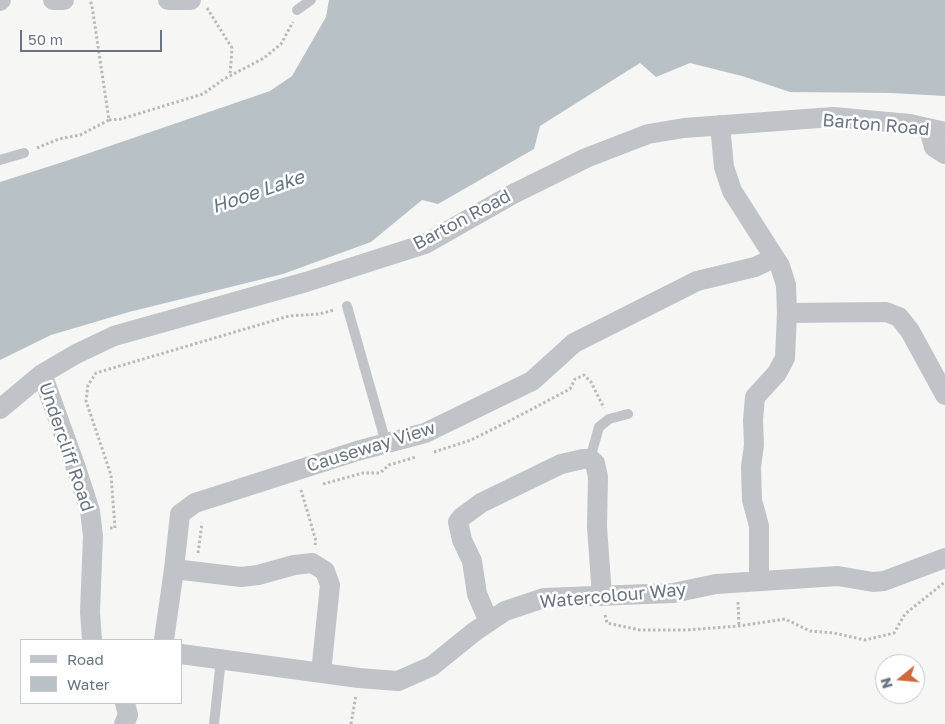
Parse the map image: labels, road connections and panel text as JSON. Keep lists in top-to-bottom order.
{
  "streets": {
    "street": [
      "Barton Road",
      "Undercliff Road",
      "Causeway View",
      "Watercolour Way"
    ]
  },
  "crossings": [
    ["Barton Road", "Undercliff Road"]
  ],
  "water": ["Hooe Lake"],
  "legend": ["Road", "Water"],
  "scale_bar": "50 m",
  "north": "left"
}
